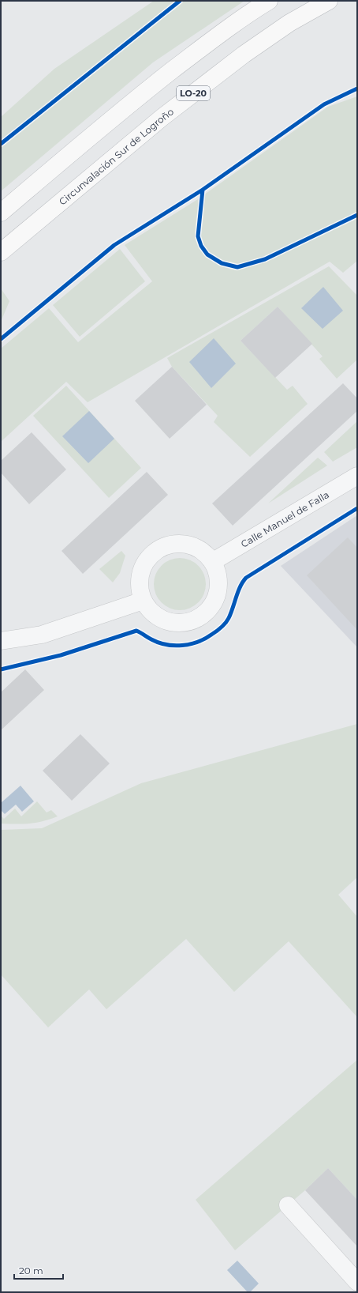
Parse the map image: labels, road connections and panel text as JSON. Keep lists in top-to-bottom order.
{
  "streets": {
    "highway": ["LO-20", "Circunvalación Sur de Logroño"],
    "street": ["Calle Manuel de Falla"]
  },
  "scale_bar": "20 m"
}
